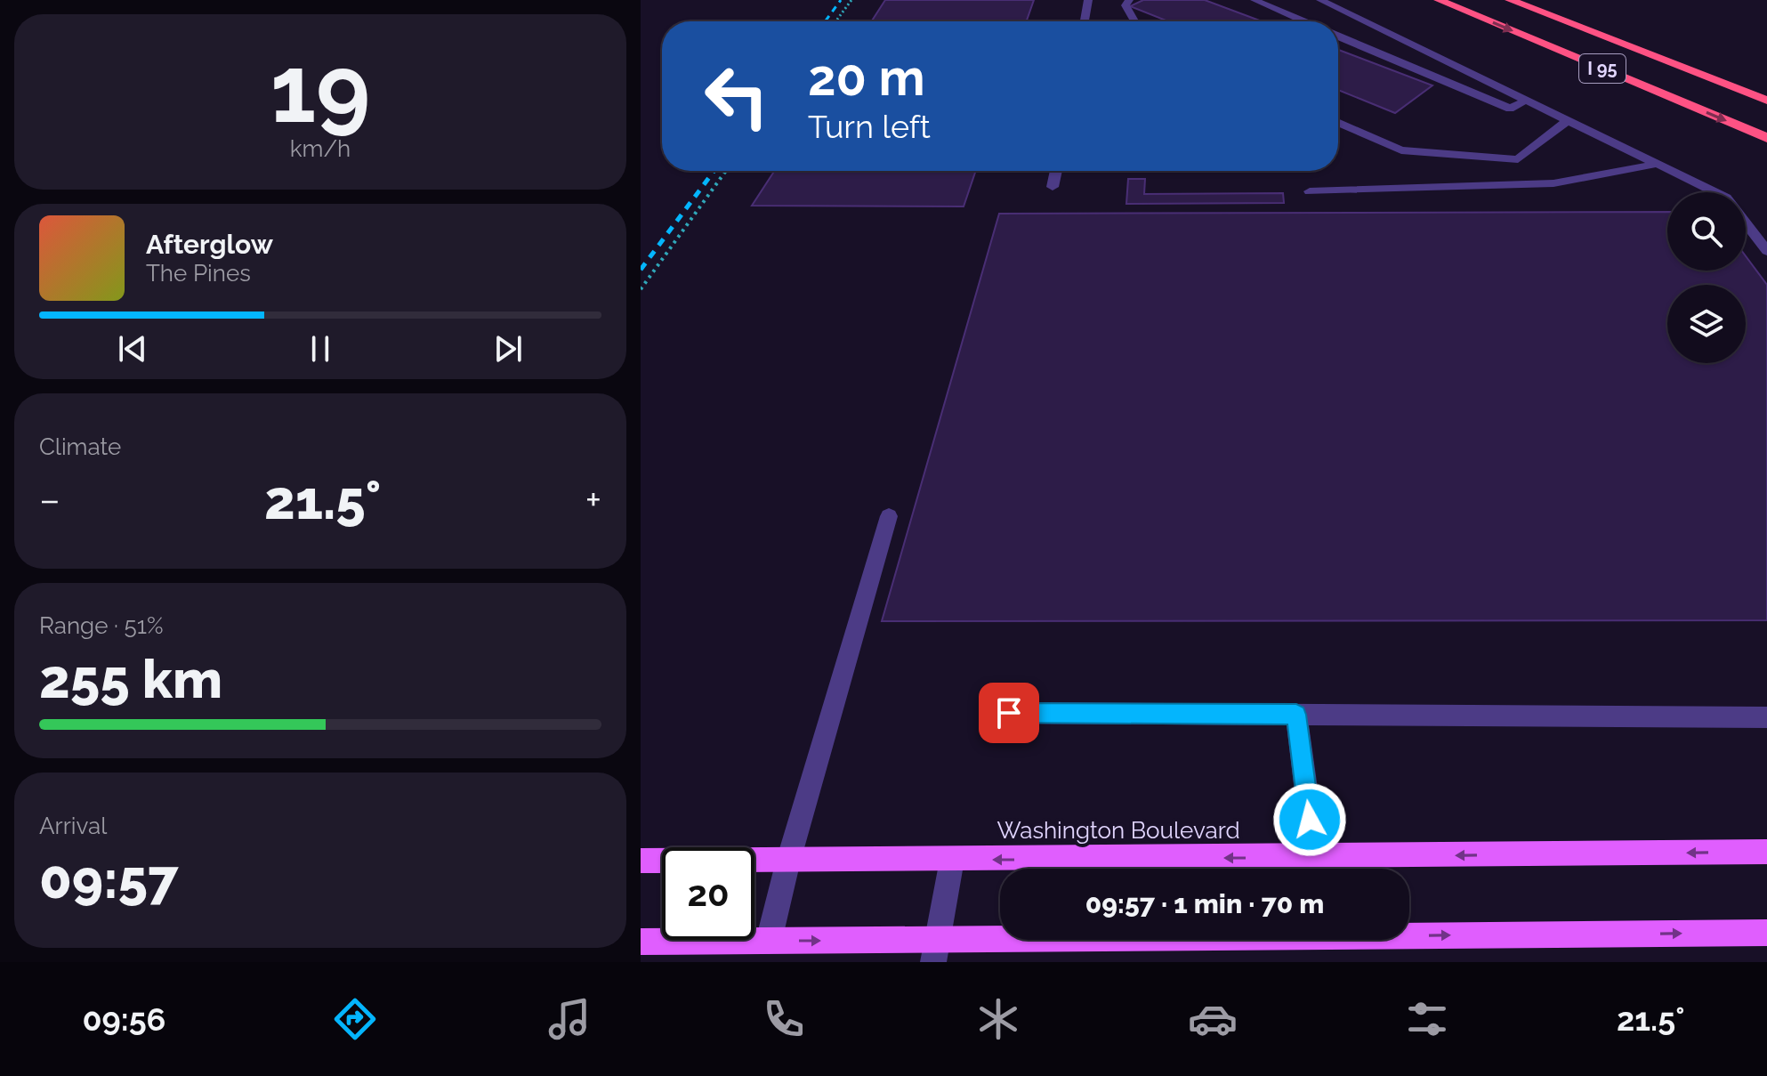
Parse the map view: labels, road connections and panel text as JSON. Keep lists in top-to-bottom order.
{
  "streets": {
    "highway": ["I 95"],
    "main road": ["Washington Boulevard"]
  },
  "page": {
    "tile": [
      ["19", "km/h"],
      "Climate",
      ["Range · 51%", "255 km"],
      ["Arrival", "09:57"]
    ],
    "turn": ["20 m", "Turn left"],
    "song": ["Afterglow", "The Pines"],
    "heat": ["−", "21.5°", "+"],
    "limit": "20",
    "trip": "09:57 · 1 min · 70 m",
    "tabs": ["09:56", "21.5°"]
  }
}
